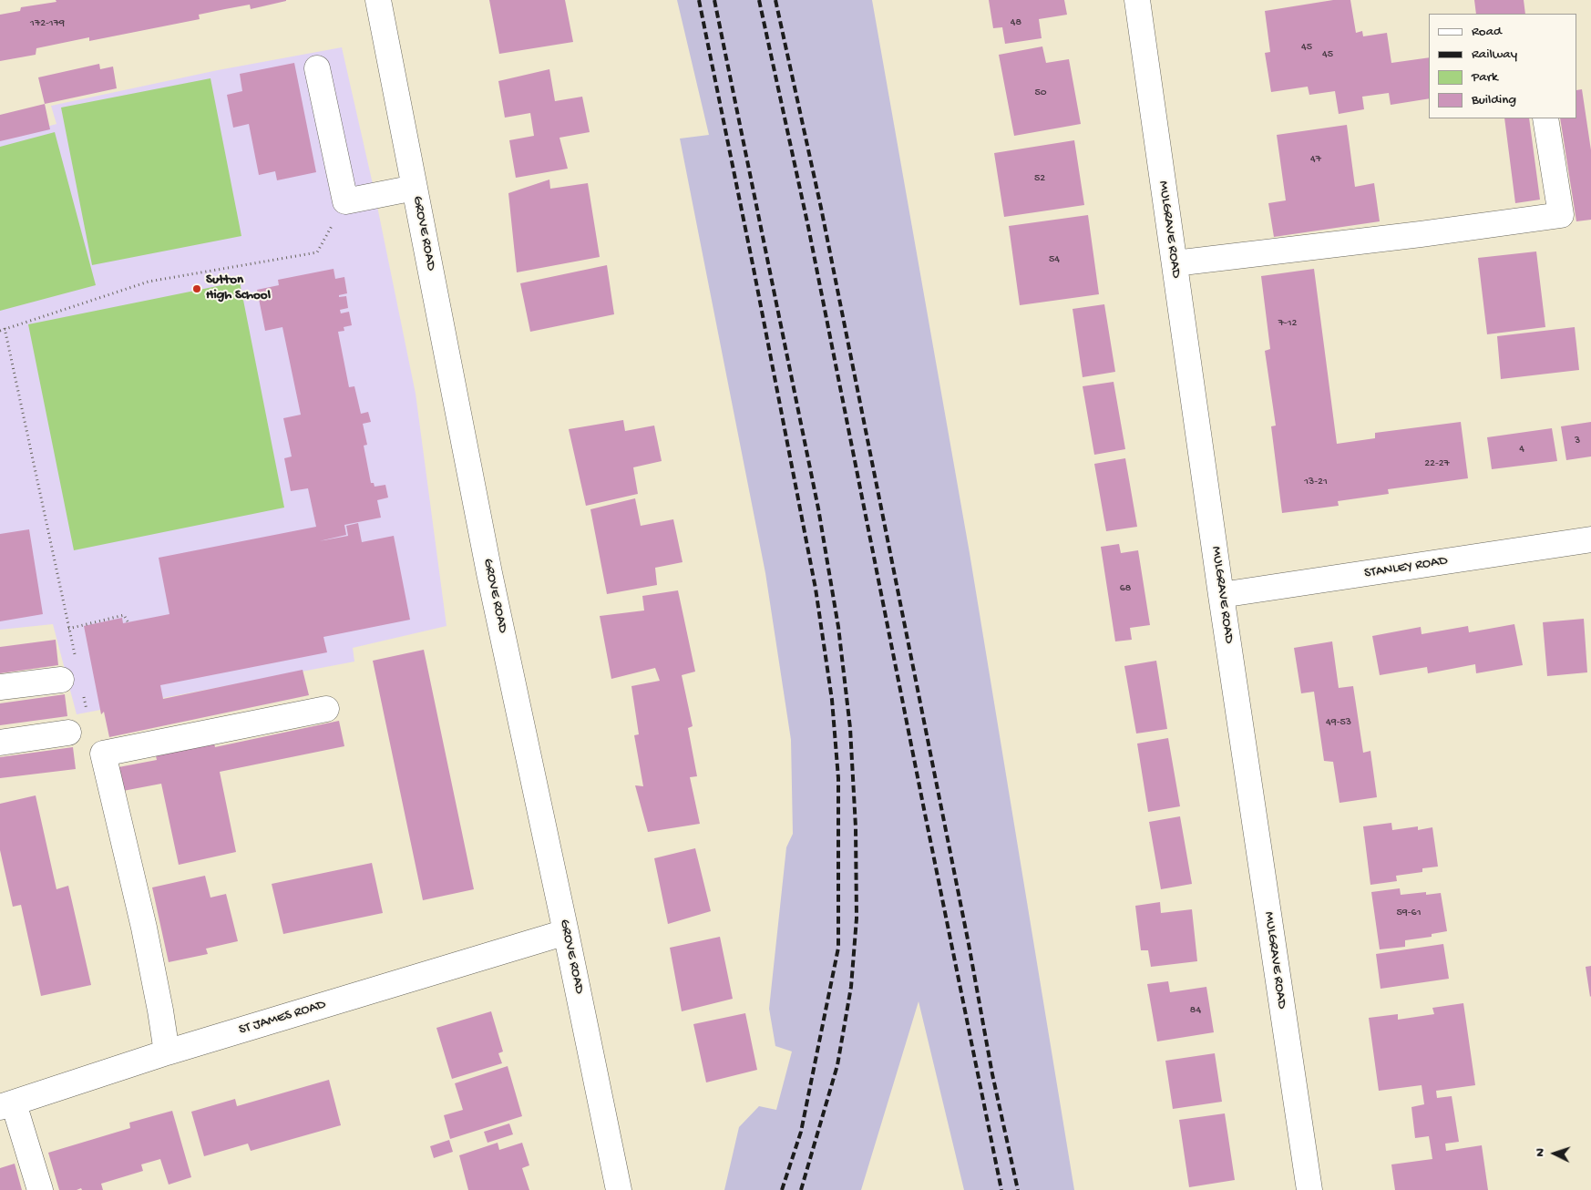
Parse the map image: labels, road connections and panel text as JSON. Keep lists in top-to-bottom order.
{
  "streets": {
    "street": [
      "MULGRAVE ROAD",
      "GROVE ROAD",
      "STANLEY ROAD",
      "ST JAMES ROAD"
    ]
  },
  "crossings": [
    ["MULGRAVE ROAD", "STANLEY ROAD"],
    ["GROVE ROAD", "ST JAMES ROAD"]
  ],
  "places": ["Sutton High School"],
  "house_numbers": [
    "48",
    "172-179",
    "45",
    "45",
    "50",
    "47",
    "52",
    "54",
    "7-12",
    "3",
    "4",
    "22-27",
    "13-21",
    "68",
    "49-53",
    "59-61",
    "84"
  ],
  "legend": [
    "Road",
    "Railway",
    "Park",
    "Building"
  ],
  "north": "left"
}
